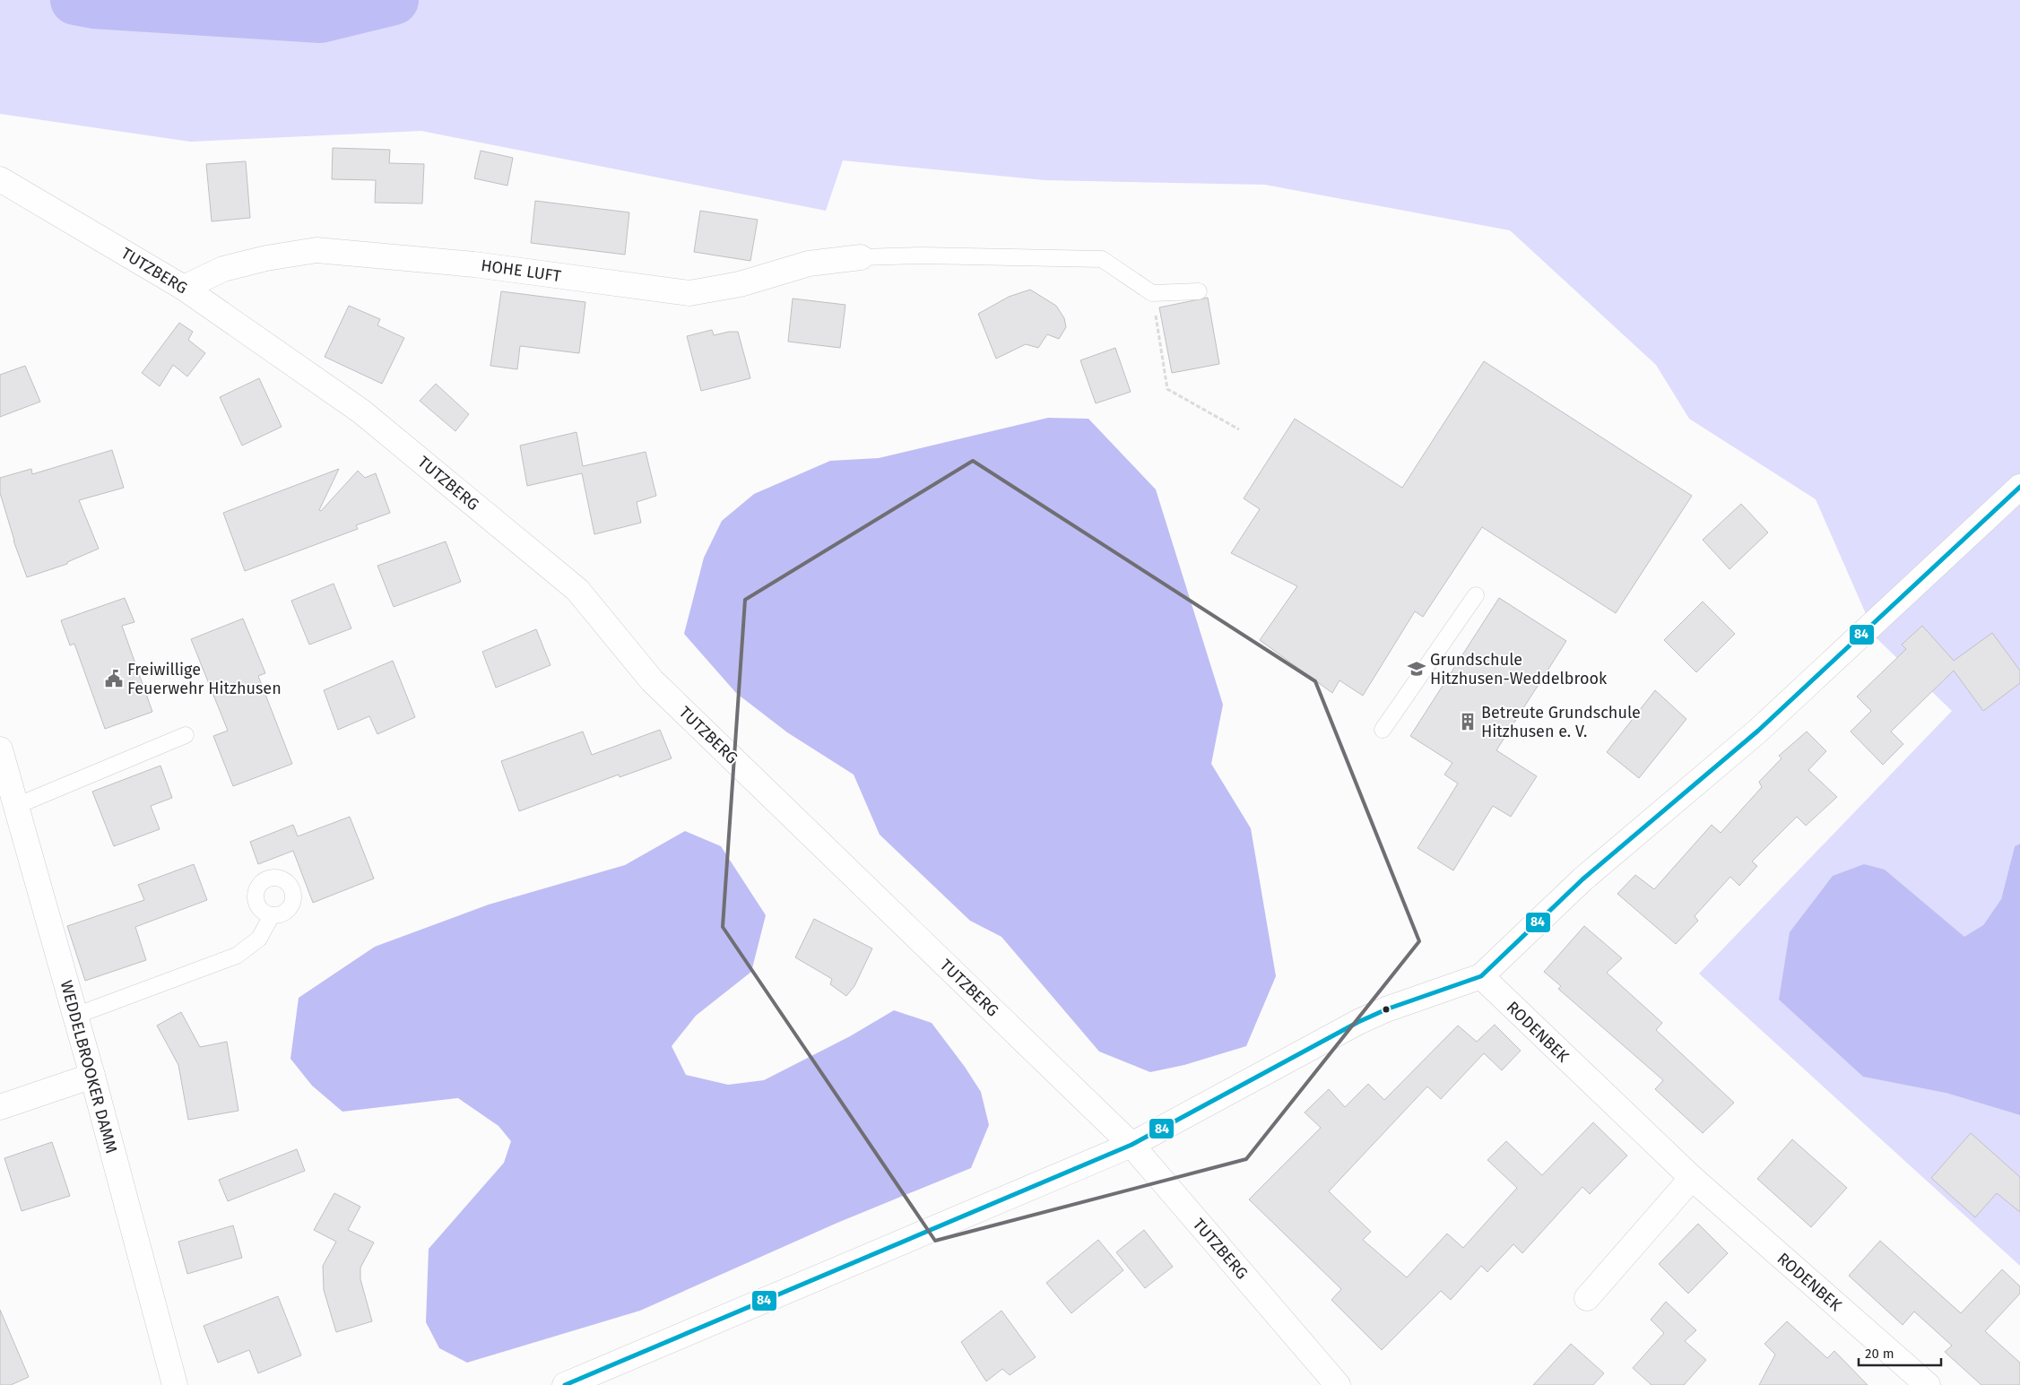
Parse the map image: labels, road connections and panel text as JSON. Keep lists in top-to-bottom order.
{
  "streets": {
    "street": [
      "TUTZBERG",
      "HOHE LUFT",
      "RODENBEK",
      "WEDDELBROOKER DAMM"
    ]
  },
  "crossings": [
    ["TUTZBERG", "HOHE LUFT"]
  ],
  "places": {
    "school or university": ["Grundschule Hitzhusen-Weddelbrook"],
    "public building": ["Freiwillige Feuerwehr Hitzhusen"],
    "building": ["Betreute Grundschule Hitzhusen e. V."]
  },
  "lines": ["transit line 84"],
  "scale_bar": "20 m"
}
